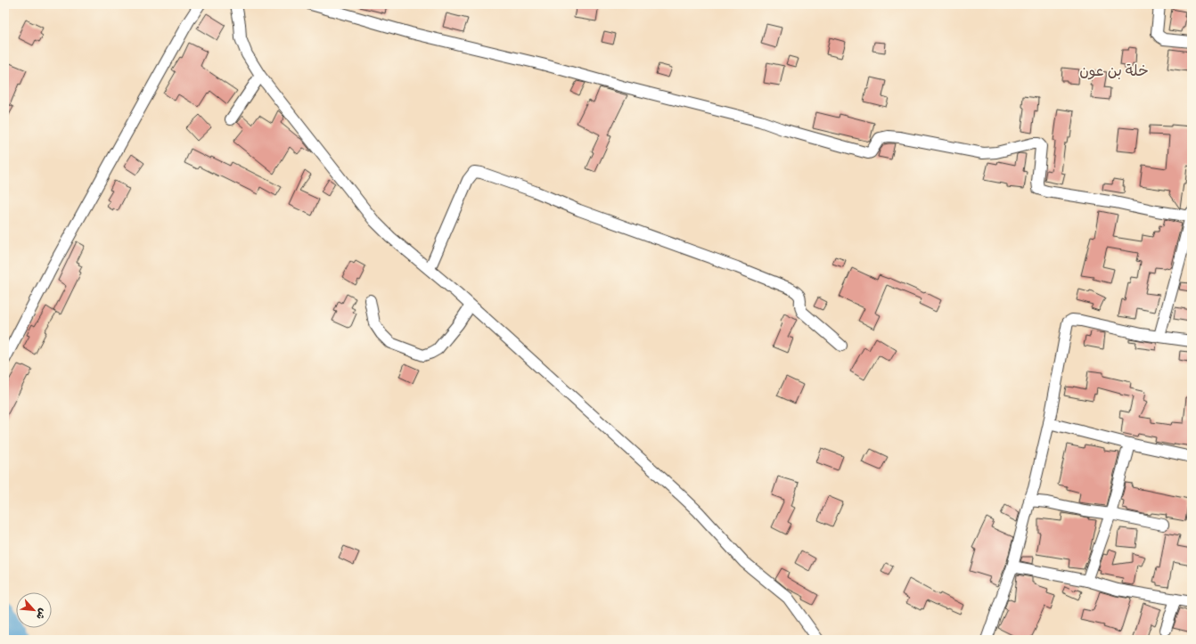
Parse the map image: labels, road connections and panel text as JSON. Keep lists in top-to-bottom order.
{
  "districts": ["خلة بن عون"],
  "north": "bottom right"
}
